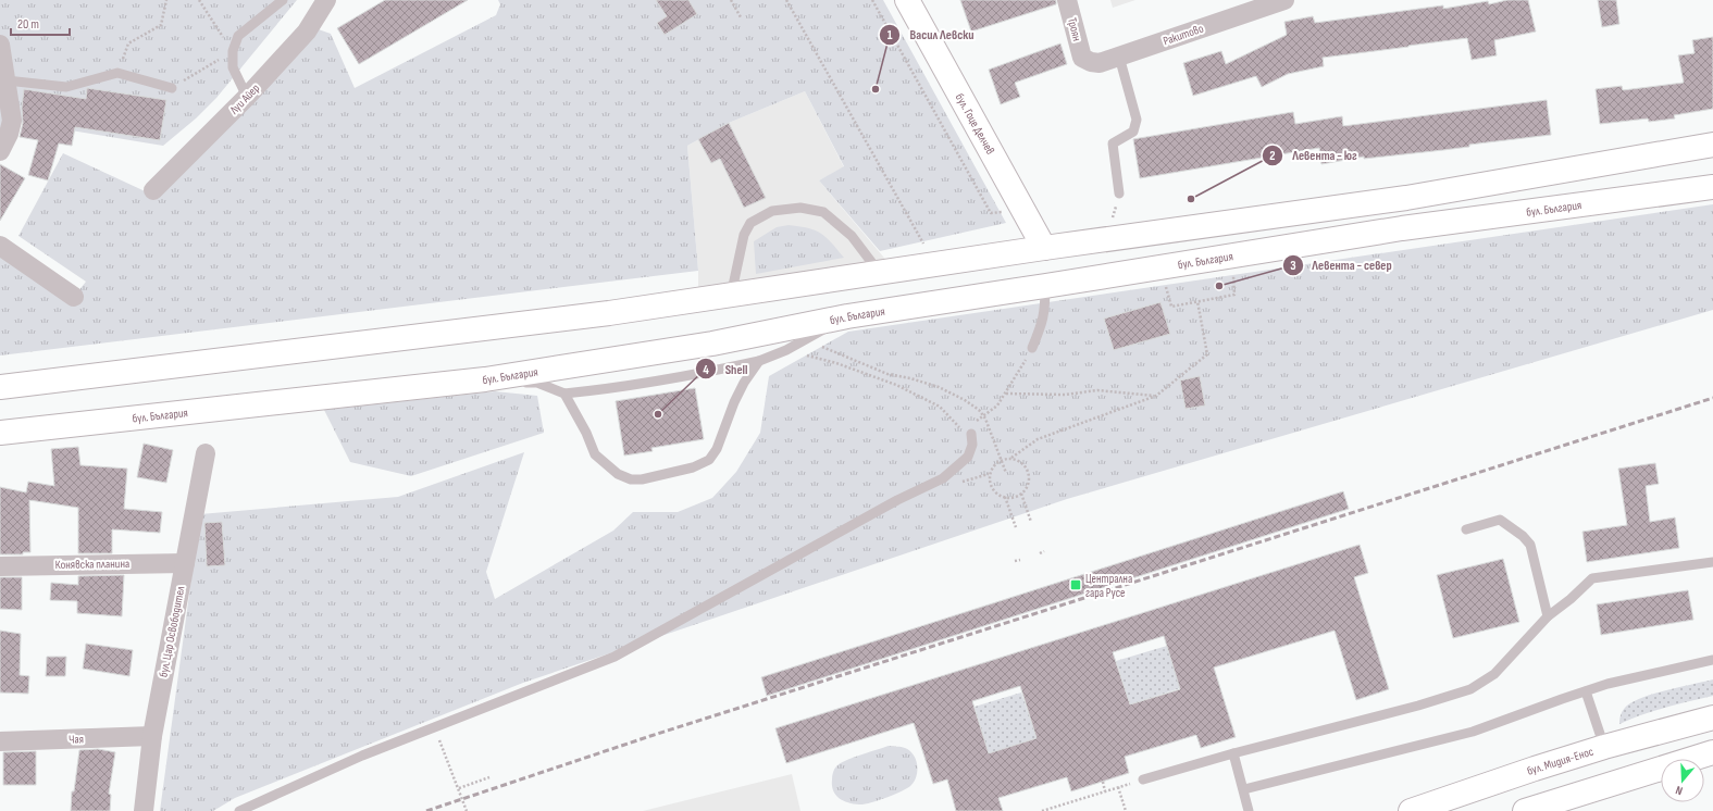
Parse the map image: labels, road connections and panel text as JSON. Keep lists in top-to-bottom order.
{
  "streets": {
    "main road": ["бул. Гоце Делчев", "бул. България", "бул. Мидия-Енос"],
    "street": [
      "Троян",
      "Ракитово",
      "Луи Айер",
      "Конявска планина",
      "бул. Цар Освободител",
      "Чая"
    ]
  },
  "crossings": [
    ["Троян", "Ракитово"],
    ["Конявска планина", "бул. Цар Освободител"],
    ["бул. Цар Освободител", "Чая"]
  ],
  "places": {
    "other": [
      "Васил Левски",
      "Левента - юг",
      "Левента - север",
      "Shell"
    ],
    "transit": ["Централна гара Русе"]
  },
  "scale_bar": "20 m",
  "north": "bottom"
}
